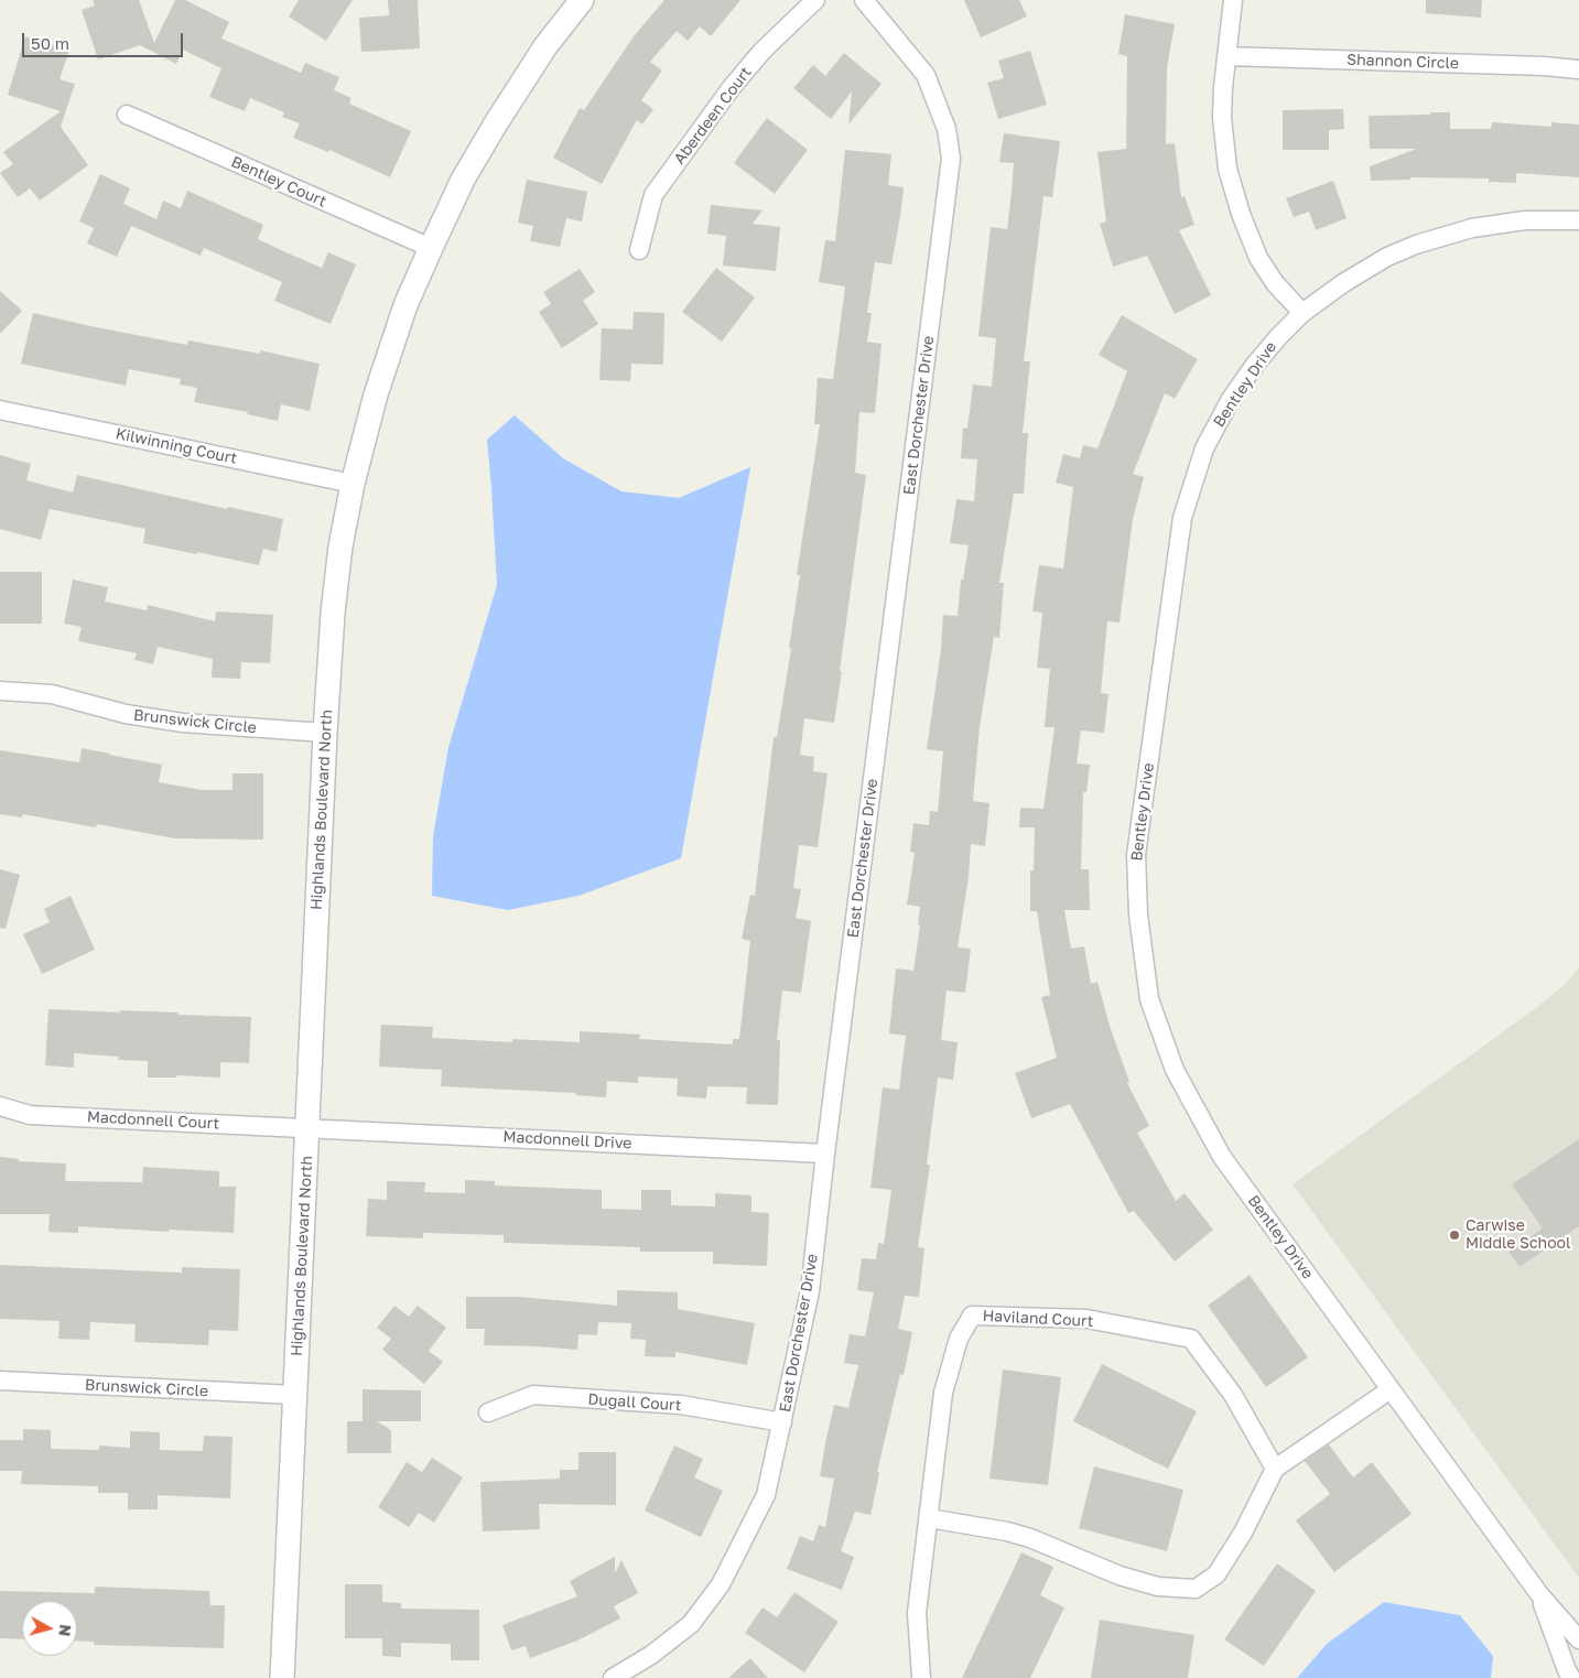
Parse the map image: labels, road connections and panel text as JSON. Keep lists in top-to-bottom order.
{
  "streets": {
    "street": [
      "Shannon Circle",
      "Aberdeen Court",
      "Bentley Court",
      "Bentley Drive",
      "East Dorchester Drive",
      "Kilwinning Court",
      "Brunswick Circle",
      "Highlands Boulevard North",
      "Macdonnell Court",
      "Macdonnell Drive",
      "Haviland Court",
      "Dugall Court"
    ]
  },
  "crossings": [
    ["Bentley Court", "Highlands Boulevard North"],
    ["East Dorchester Drive", "Macdonnell Drive"],
    ["East Dorchester Drive", "Dugall Court"],
    ["Kilwinning Court", "Highlands Boulevard North"],
    ["Brunswick Circle", "Highlands Boulevard North"],
    ["Highlands Boulevard North", "Macdonnell Court"],
    ["Highlands Boulevard North", "Macdonnell Drive"],
    ["Macdonnell Court", "Macdonnell Drive"]
  ],
  "places": ["Carwise Middle School"],
  "scale_bar": "50 m",
  "north": "right"
}
